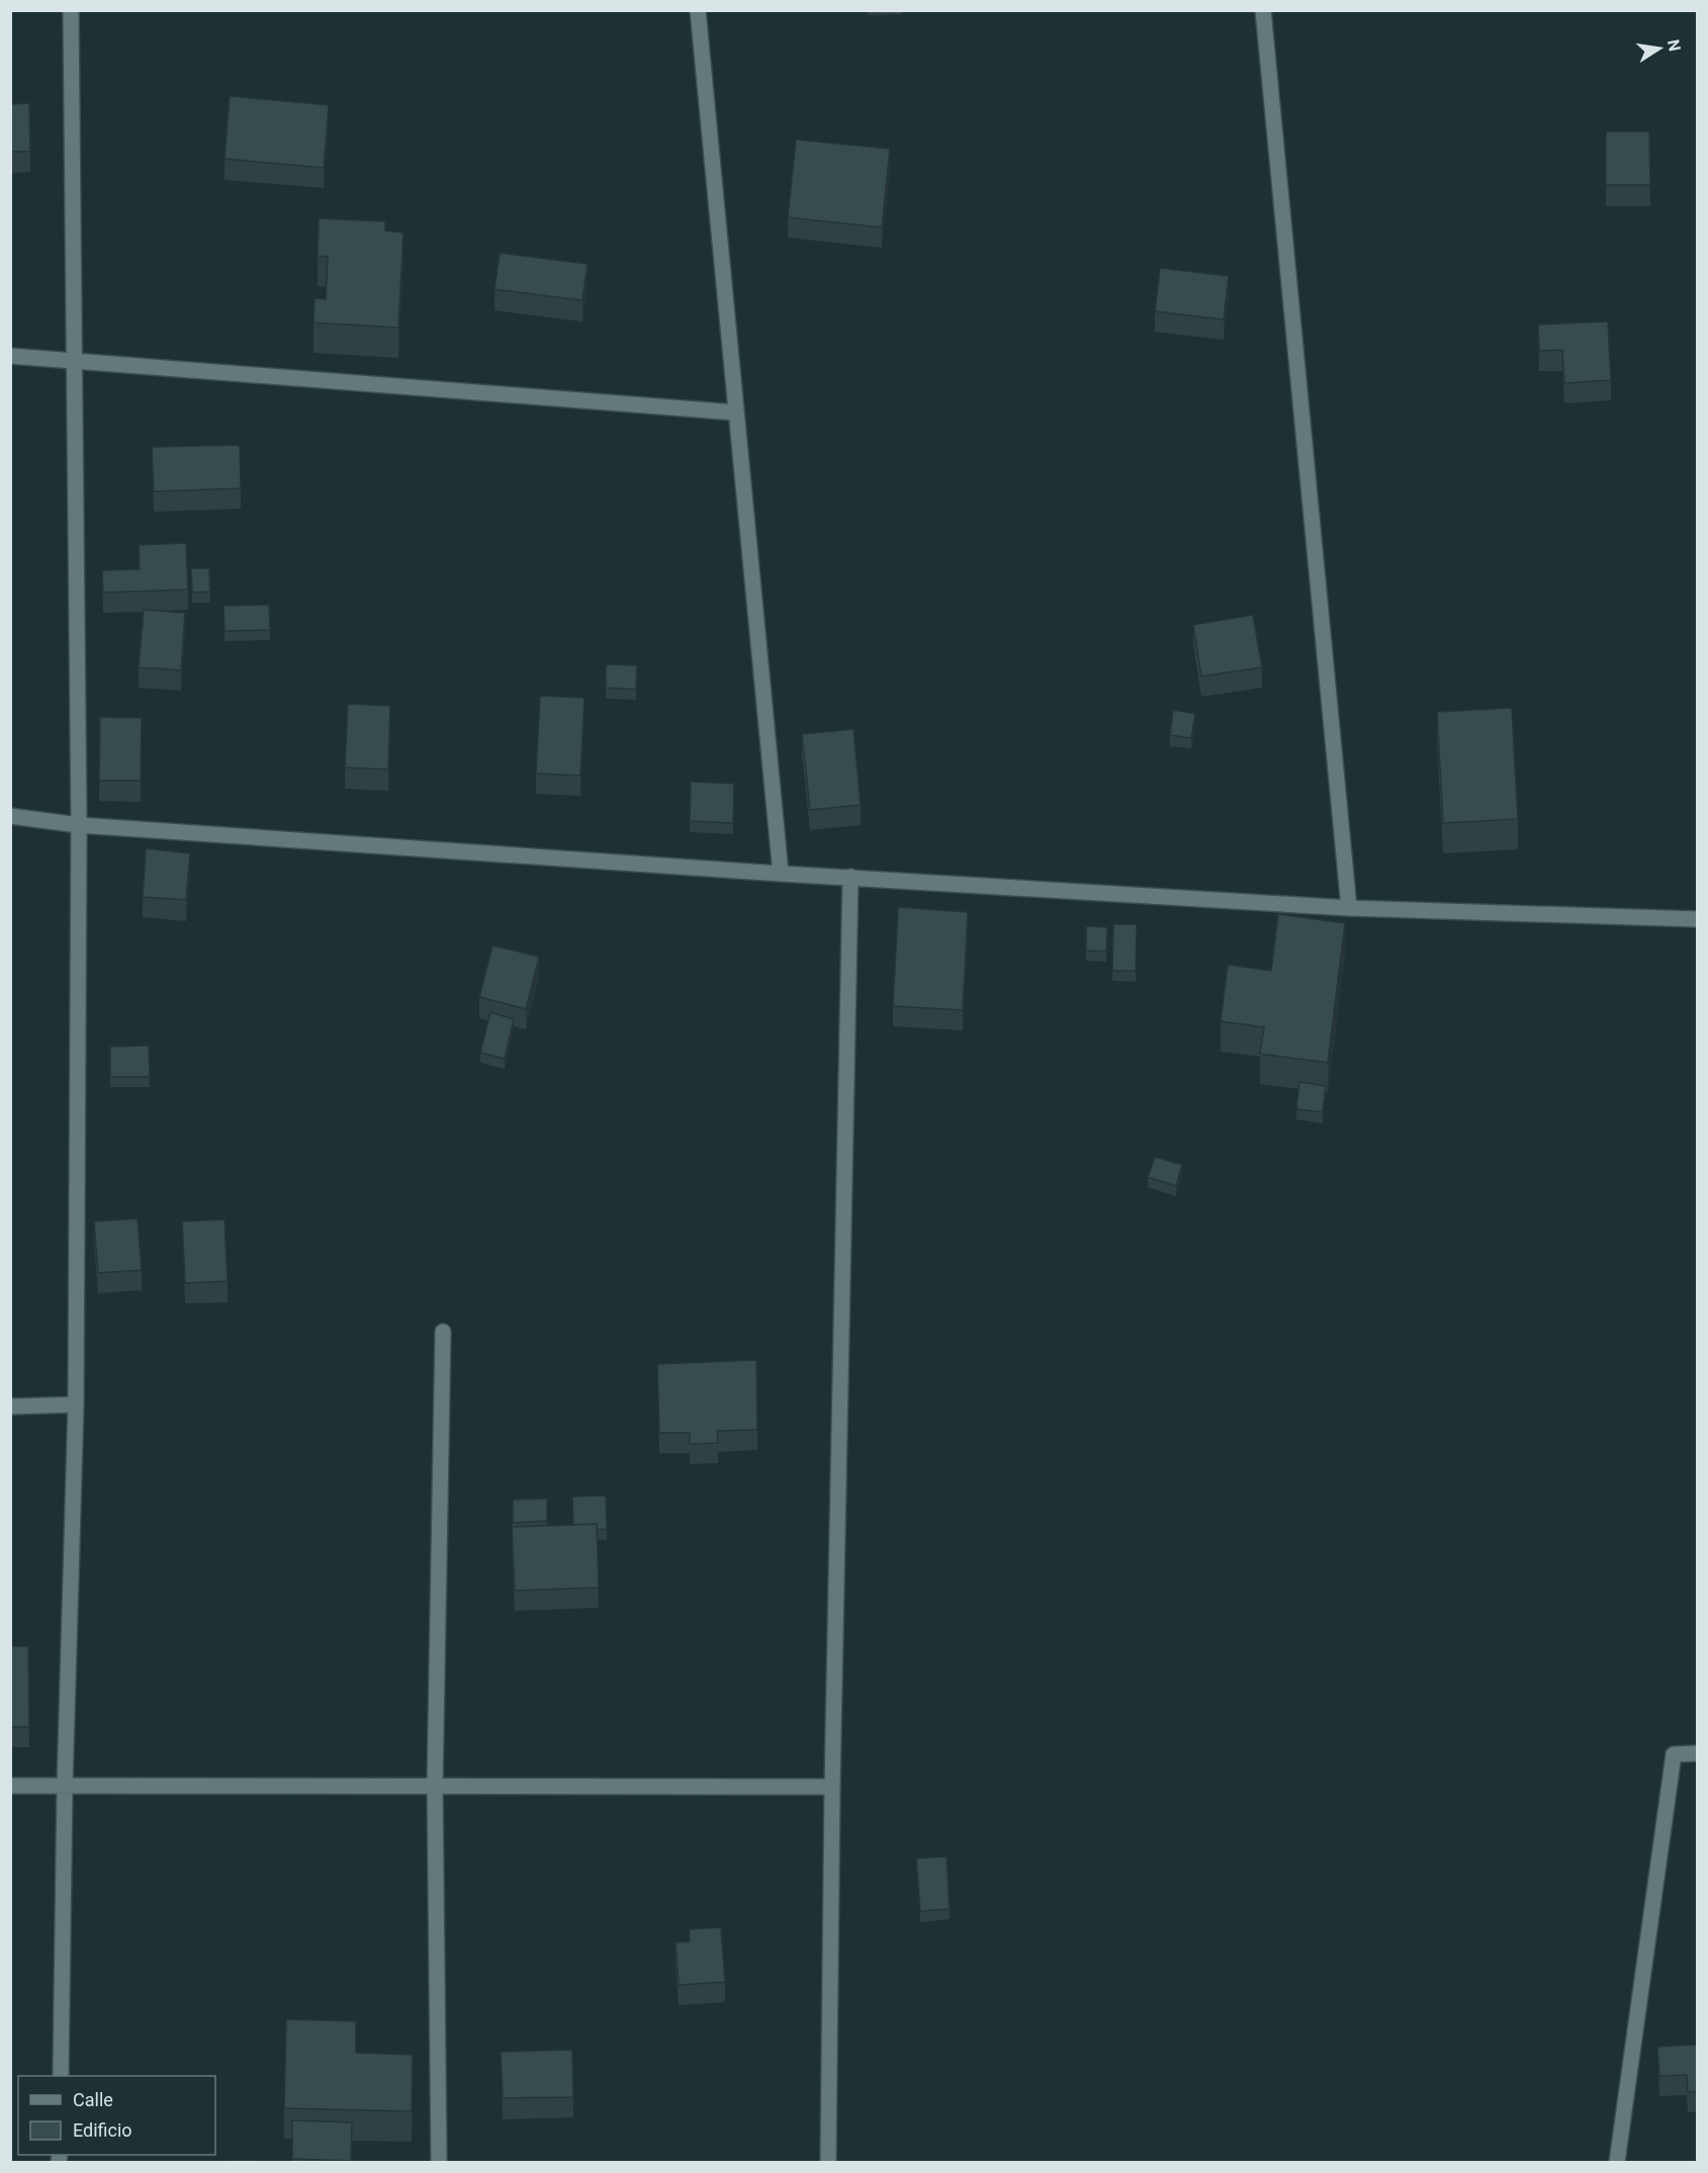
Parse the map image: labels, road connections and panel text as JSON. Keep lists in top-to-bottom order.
{
  "legend": ["Calle", "Edificio"],
  "north": "right"
}
